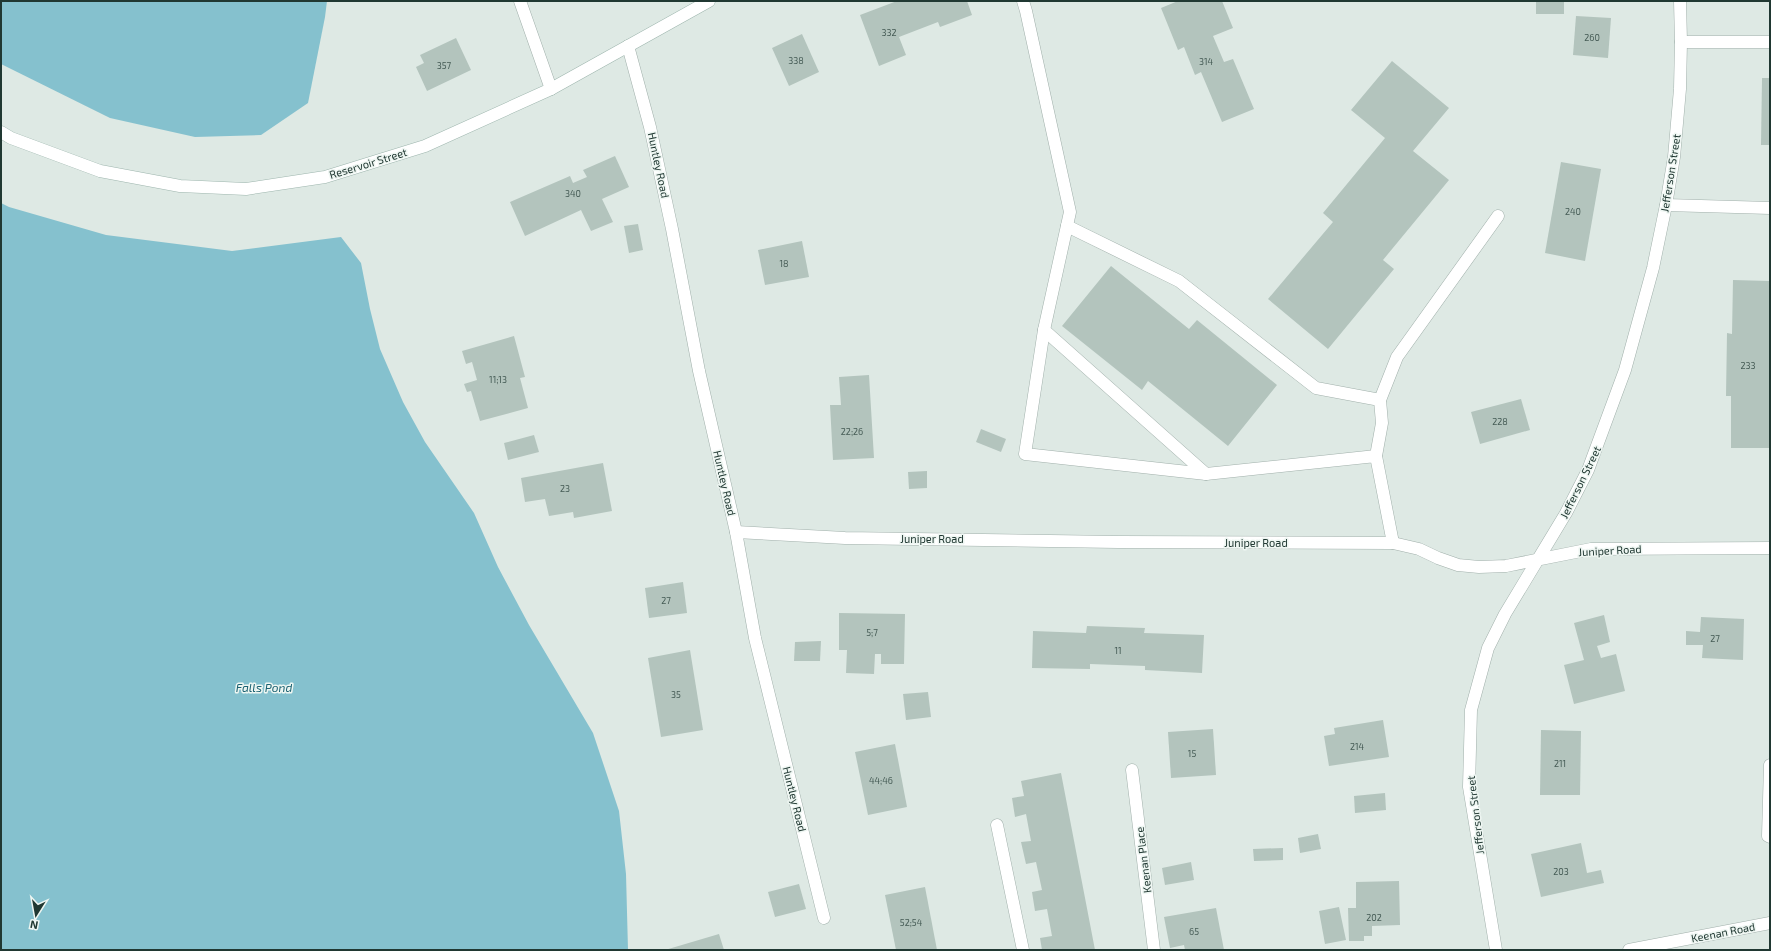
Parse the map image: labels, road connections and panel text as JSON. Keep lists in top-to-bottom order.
{
  "streets": {
    "street": [
      "Reservoir Street",
      "Huntley Road",
      "Jefferson Street",
      "Juniper Road",
      "Keenan Place",
      "Keenan Road"
    ]
  },
  "crossings": [
    ["Reservoir Street", "Huntley Road"],
    ["Huntley Road", "Juniper Road"],
    ["Jefferson Street", "Juniper Road"]
  ],
  "water": ["Falls Pond"],
  "house_numbers": [
    "332",
    "260",
    "338",
    "314",
    "357",
    "340",
    "240",
    "18",
    "233",
    "11;13",
    "228",
    "22;26",
    "23",
    "27",
    "5;7",
    "27",
    "11",
    "35",
    "214",
    "15",
    "211",
    "44;46",
    "203",
    "202",
    "52;54",
    "65"
  ],
  "north": "bottom"
}
